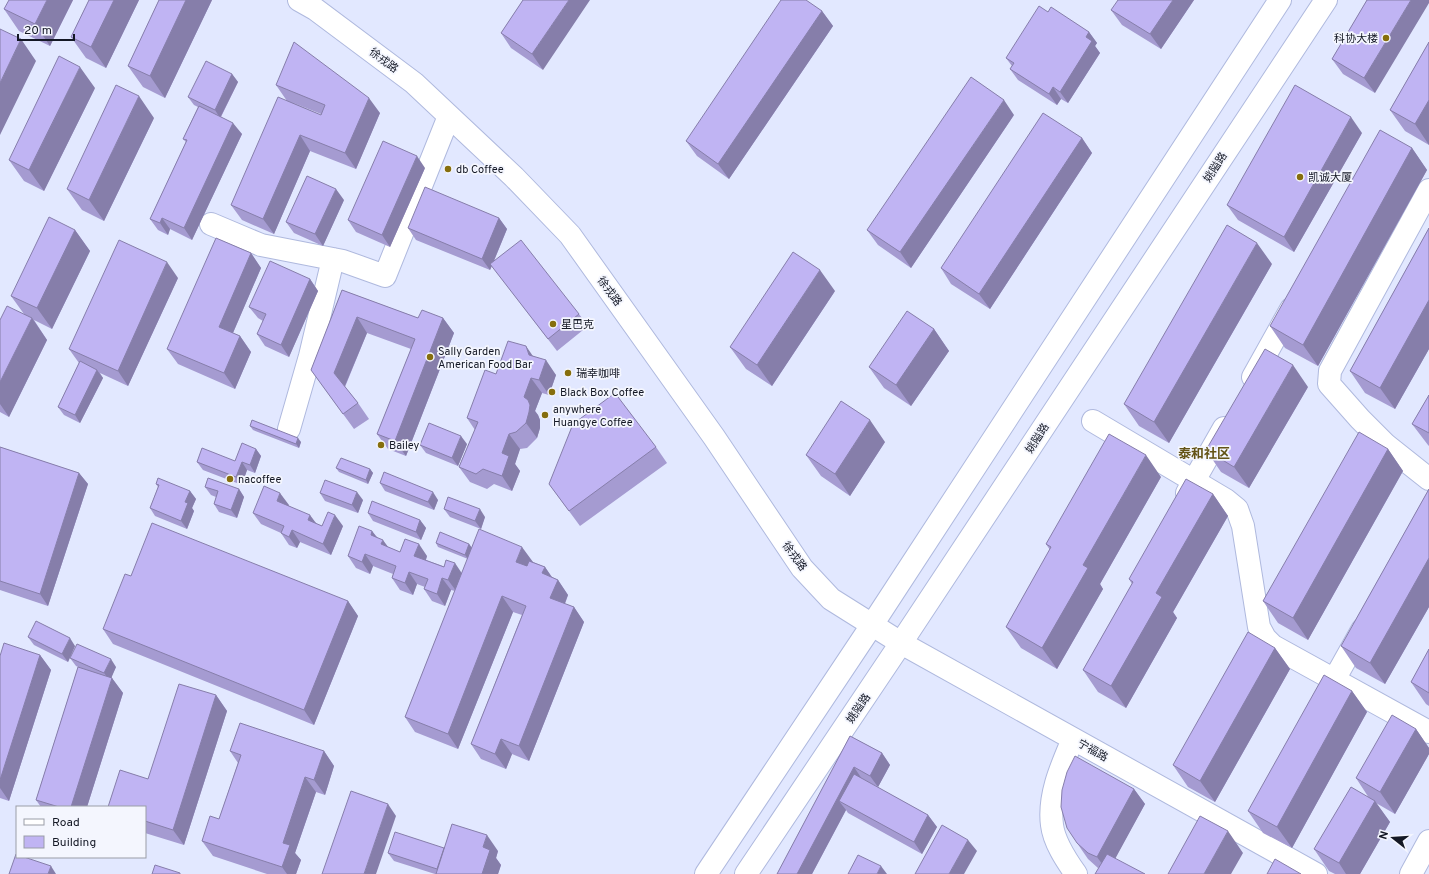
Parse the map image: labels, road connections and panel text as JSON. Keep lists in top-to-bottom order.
{
  "streets": {
    "main road": ["徐戎路", "姚隘路", "宁福路"]
  },
  "crossings": [
    ["徐戎路", "宁福路"],
    ["姚隘路", "宁福路"]
  ],
  "districts": ["泰和社区"],
  "places": [
    "科协大楼",
    "db Coffee",
    "凯诚大厦",
    "星巴克",
    "Sally Garden American Food Bar",
    "瑞幸咖啡",
    "Black Box Coffee",
    "anywhere Huangye Coffee",
    "Bailey",
    "nacoffee"
  ],
  "legend": ["Road", "Building"],
  "scale_bar": "20 m",
  "north": "left"
}
